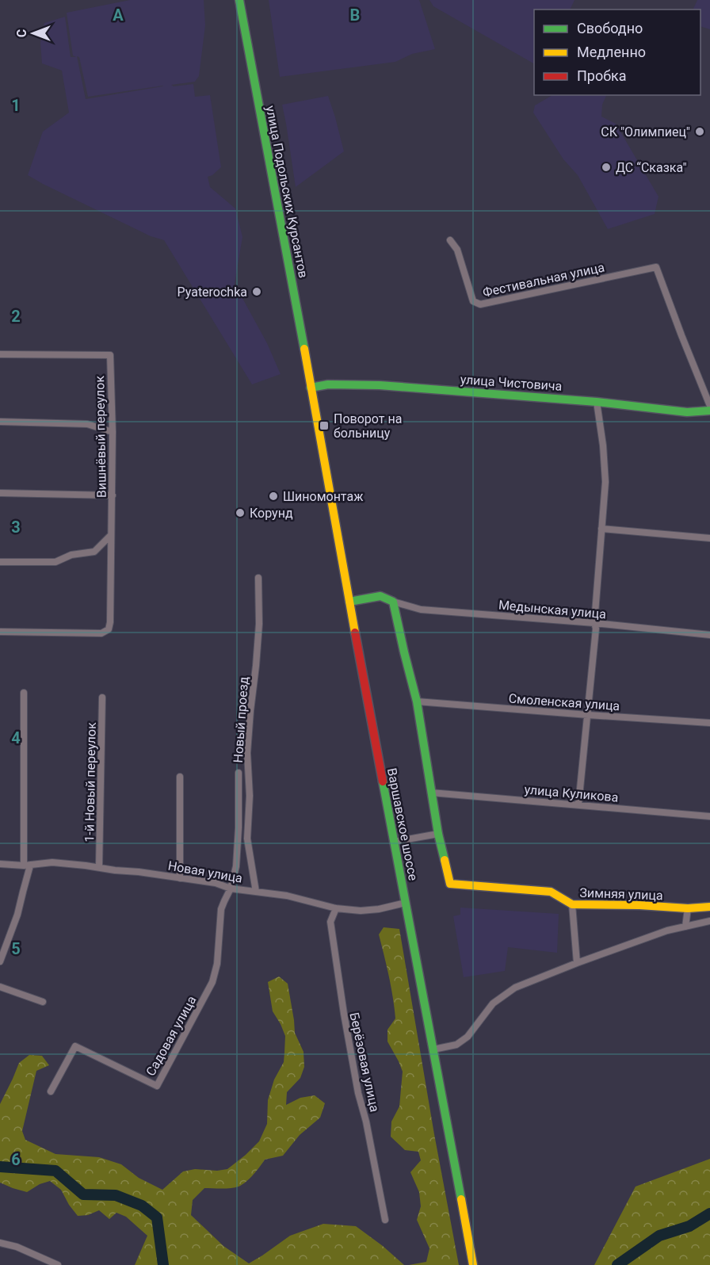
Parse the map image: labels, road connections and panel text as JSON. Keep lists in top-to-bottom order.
{
  "streets": {
    "main road": [
      "улица Подольских Курсантов",
      "улица Чистовича",
      "Варшавское шоссе",
      "Зимняя улица"
    ],
    "street": [
      "Фестивальная улица",
      "Вишнёвый переулок",
      "Медынская улица",
      "Смоленская улица",
      "Новый проезд",
      "1-й Новый переулок",
      "улица Куликова",
      "Новая улица",
      "Садовая улица",
      "Берёзовая улица"
    ]
  },
  "crossings": [
    ["улица Подольских Курсантов", "улица Чистовича"],
    ["улица Подольских Курсантов", "Варшавское шоссе"],
    ["улица Чистовича", "Варшавское шоссе"],
    ["Новый проезд", "Новая улица"],
    ["1-й Новый переулок", "Новая улица"],
    ["Варшавское шоссе", "Новая улица"],
    ["Новая улица", "Садовая улица"],
    ["Новая улица", "Берёзовая улица"]
  ],
  "places": {
    "other": [
      "СК \"Олимпиец\"",
      "ДС “Сказка\"",
      "Pyaterochka",
      "Шиномонтаж",
      "Корунд"
    ],
    "transit": ["Поворот на больницу"]
  },
  "legend": ["Свободно", "Медленно", "Пробка"],
  "north": "left",
  "grid": {
    "columns": ["A", "B"],
    "rows": [
      "1",
      "2",
      "3",
      "4",
      "5",
      "6"
    ]
  }
}
